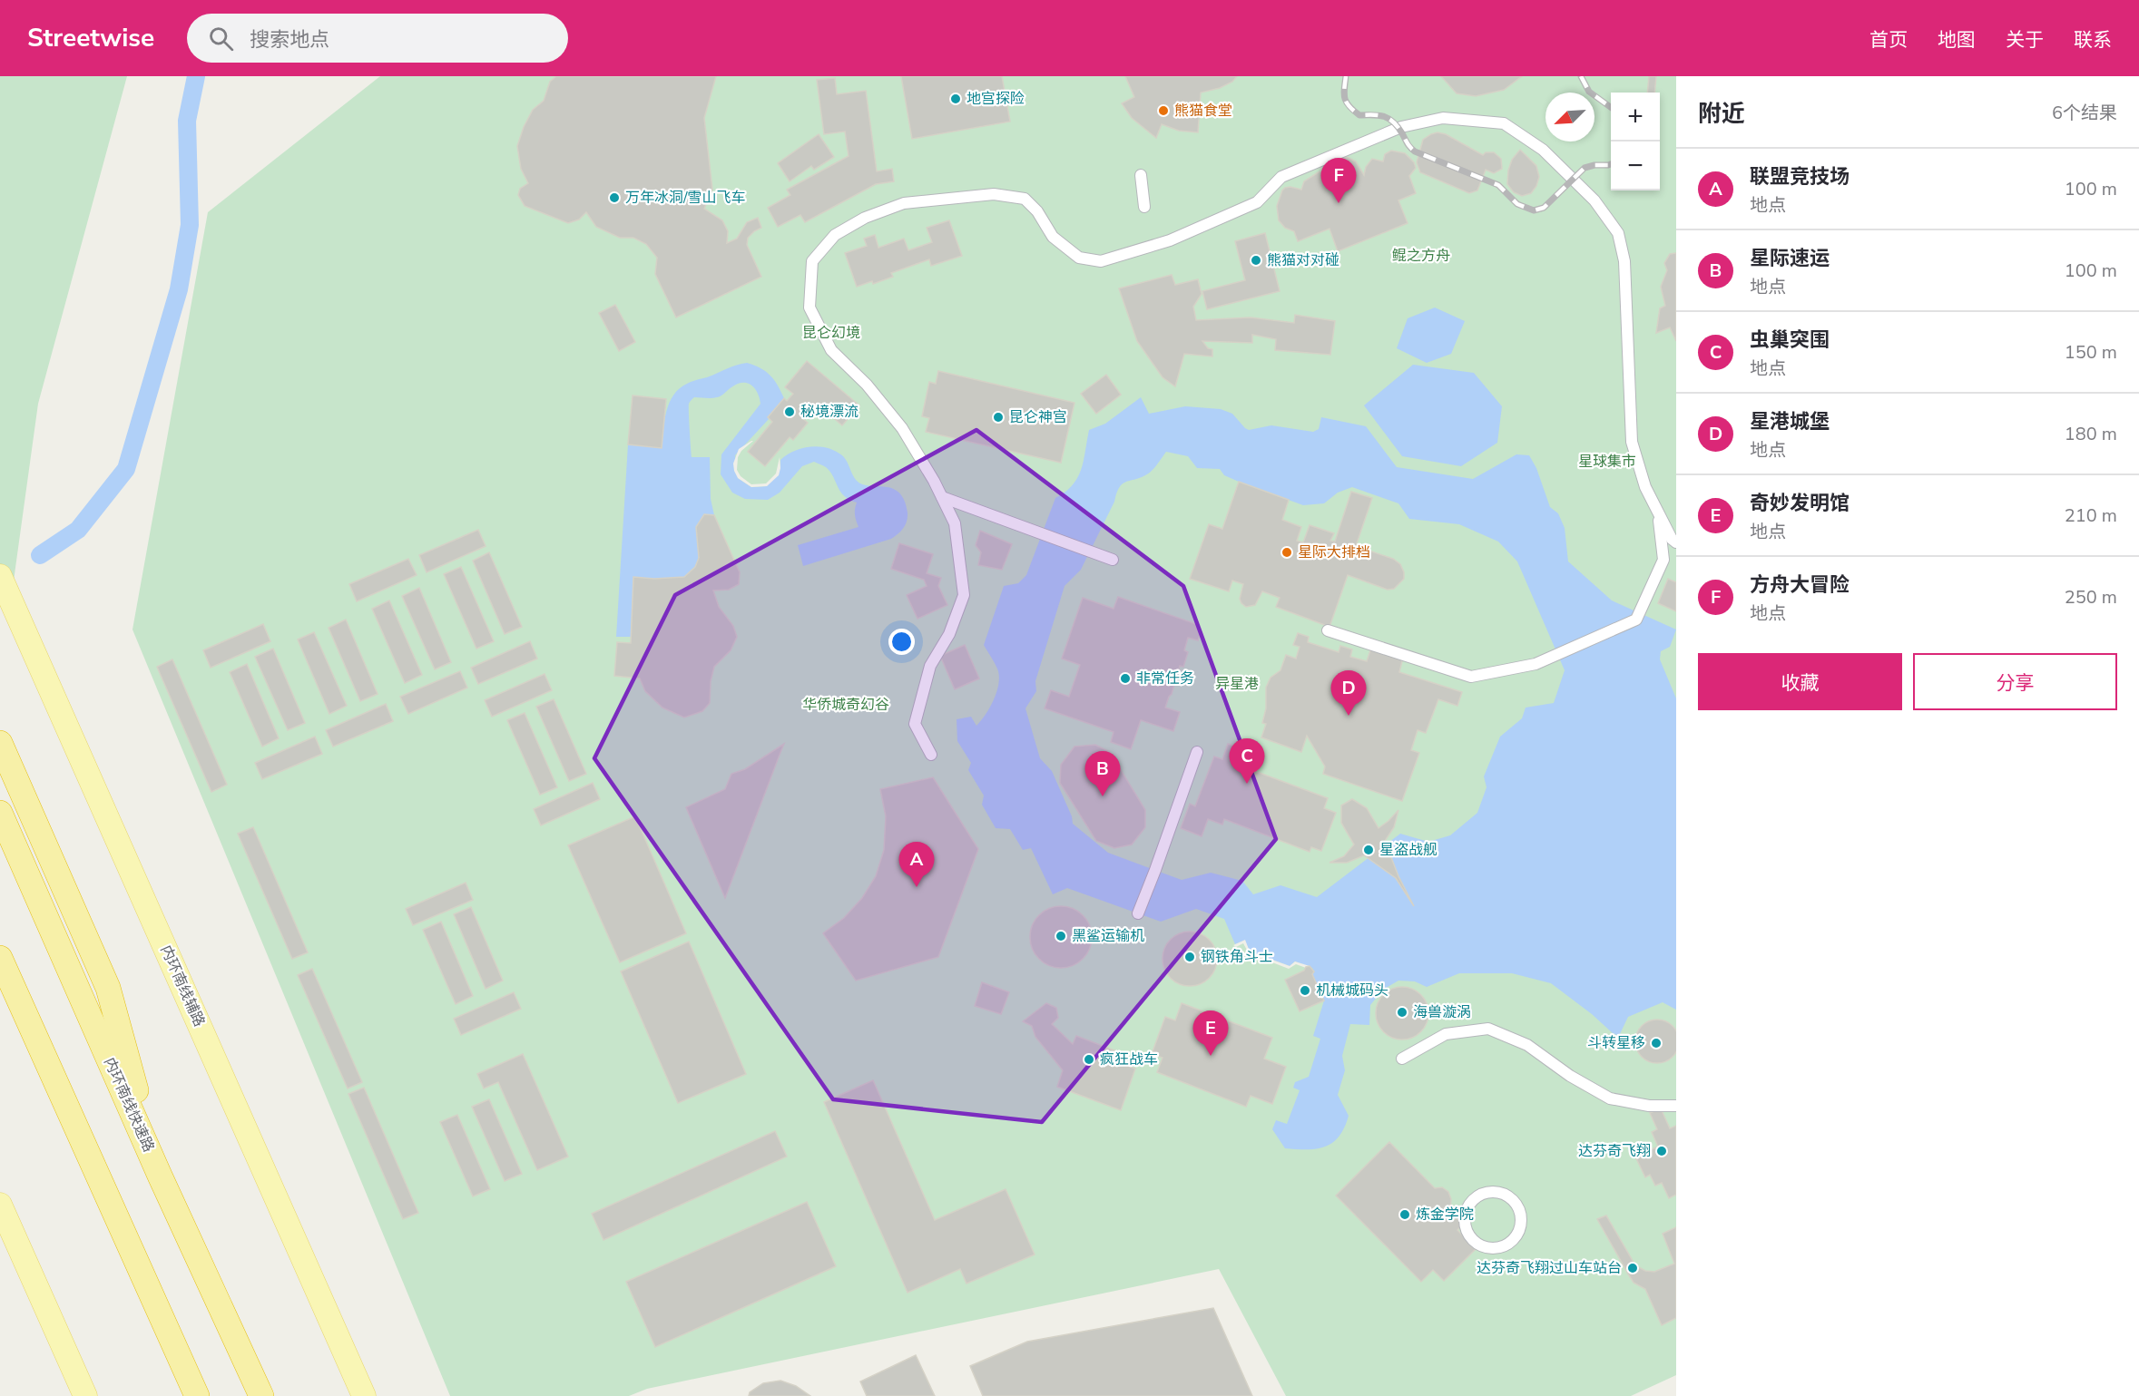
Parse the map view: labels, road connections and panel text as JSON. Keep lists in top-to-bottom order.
{
  "streets": {
    "highway": ["内环南线快速路"],
    "main road": ["内环南线辅路"]
  },
  "parks": [
    "鲲之方舟",
    "昆仑幻境",
    "星球集市",
    "异星港",
    "华侨城奇幻谷"
  ],
  "places": [
    "地宫探险",
    "熊猫食堂",
    "万年冰洞/雪山飞车",
    "熊猫对对碰",
    "秘境漂流",
    "昆仑神宫",
    "星际大排档",
    "非常任务",
    "星盗战舰",
    "黑鲨运输机",
    "钢铁角斗士",
    "机械城码头",
    "海兽漩涡",
    "斗转星移",
    "疯狂战车",
    "达芬奇飞翔",
    "炼金学院",
    "达芬奇飞翔过山车站台"
  ],
  "north": "bottom left",
  "page": {
    "header": "Streetwise",
    "search": "搜索地点",
    "nav": [
      "首页",
      "地图",
      "关于",
      "联系"
    ],
    "heading": ["附近", "6个结果"],
    "map_buttons": ["+", "−"],
    "list": [
      {
        "mark": "A",
        "name": "联盟竞技场",
        "note": "地点",
        "value": "100 m"
      },
      {
        "mark": "B",
        "name": "星际速运",
        "note": "地点",
        "value": "100 m"
      },
      {
        "mark": "C",
        "name": "虫巢突围",
        "note": "地点",
        "value": "150 m"
      },
      {
        "mark": "D",
        "name": "星港城堡",
        "note": "地点",
        "value": "180 m"
      },
      {
        "mark": "E",
        "name": "奇妙发明馆",
        "note": "地点",
        "value": "210 m"
      },
      {
        "mark": "F",
        "name": "方舟大冒险",
        "note": "地点",
        "value": "250 m"
      }
    ],
    "pins": [
      "F",
      "D",
      "C",
      "B",
      "A",
      "E"
    ],
    "buttons": ["收藏", "分享"]
  }
}
